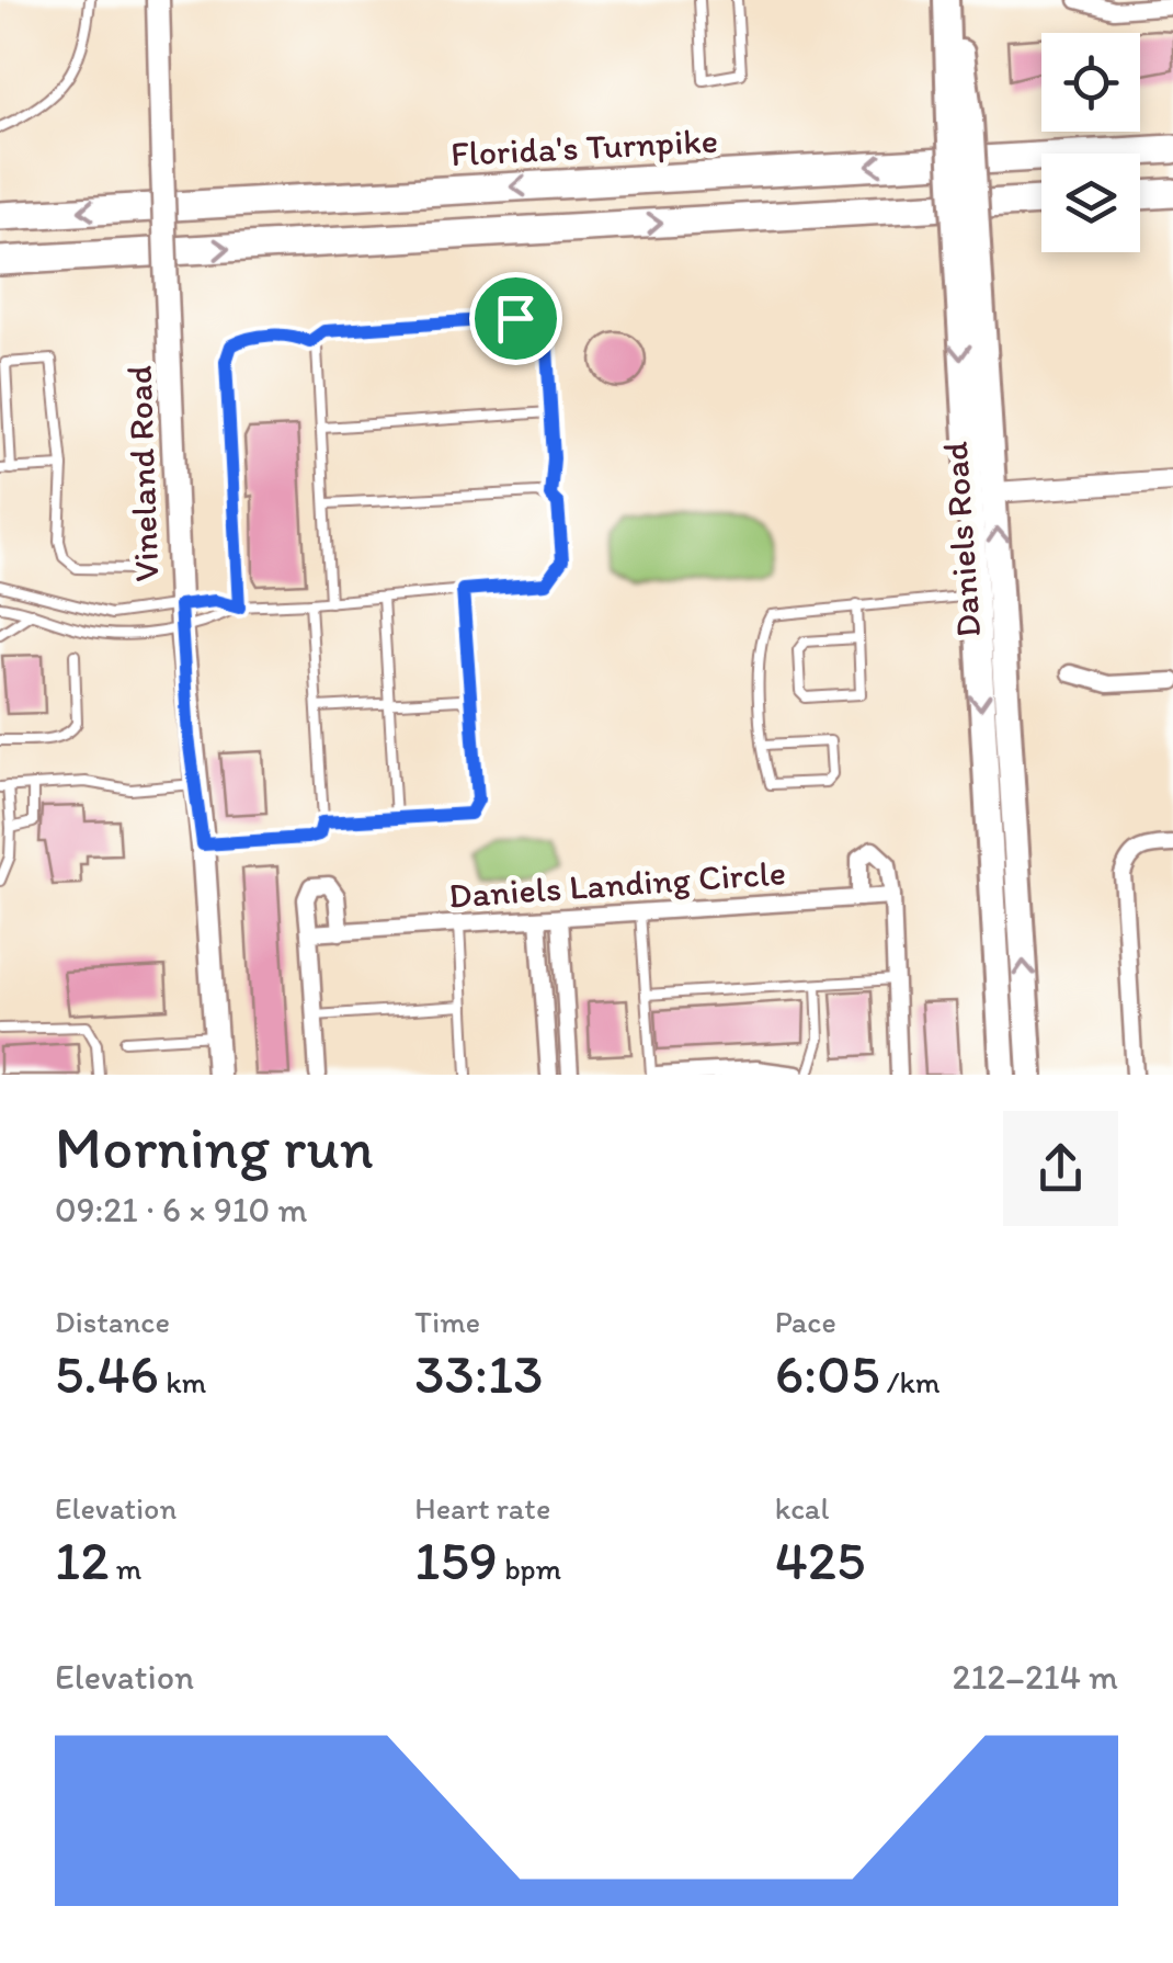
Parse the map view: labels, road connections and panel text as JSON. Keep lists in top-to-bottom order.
{
  "streets": {
    "highway": ["Florida's Turnpike"],
    "main road": ["Vineland Road", "Daniels Road"],
    "street": ["Daniels Landing Circle"]
  },
  "page": {
    "heading": ["Morning run", "09:21 · 6 × 910 m"],
    "stats": [
      ["Distance", "5.46 km"],
      ["Time", "33:13"],
      ["Pace", "6:05 /km"],
      ["Elevation", "12 m"],
      ["Heart rate", "159 bpm"],
      ["kcal", "425"]
    ],
    "chart": ["Elevation", "212–214 m"]
  }
}
